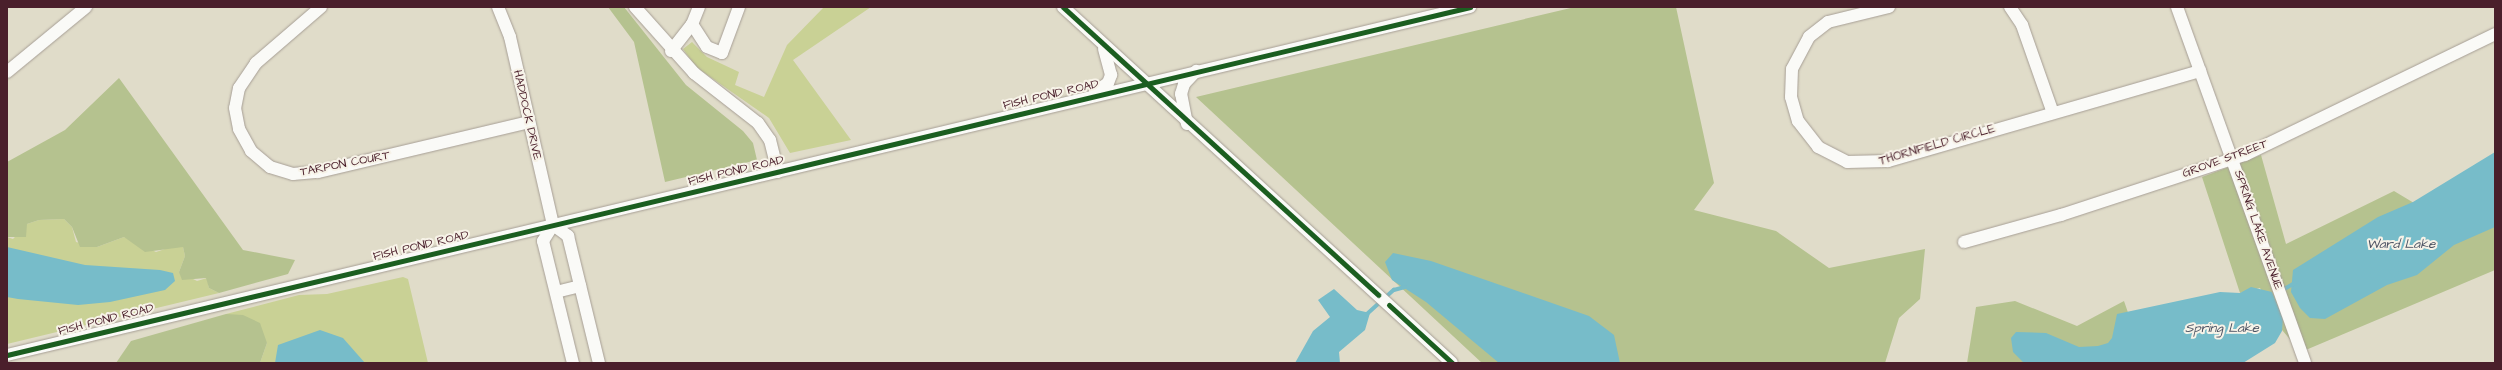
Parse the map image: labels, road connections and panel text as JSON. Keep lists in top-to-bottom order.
{
  "streets": {
    "street": [
      "FISH POND ROAD",
      "HADDOCK DRIVE",
      "THORNFIELD CIRCLE",
      "GROVE STREET",
      "TARPON COURT",
      "SPRING LAKE AVENUE"
    ]
  },
  "crossings": [
    ["FISH POND ROAD", "HADDOCK DRIVE"],
    ["HADDOCK DRIVE", "TARPON COURT"],
    ["THORNFIELD CIRCLE", "SPRING LAKE AVENUE"],
    ["GROVE STREET", "SPRING LAKE AVENUE"]
  ],
  "water": ["Ward Lake", "Spring Lake"]
}
